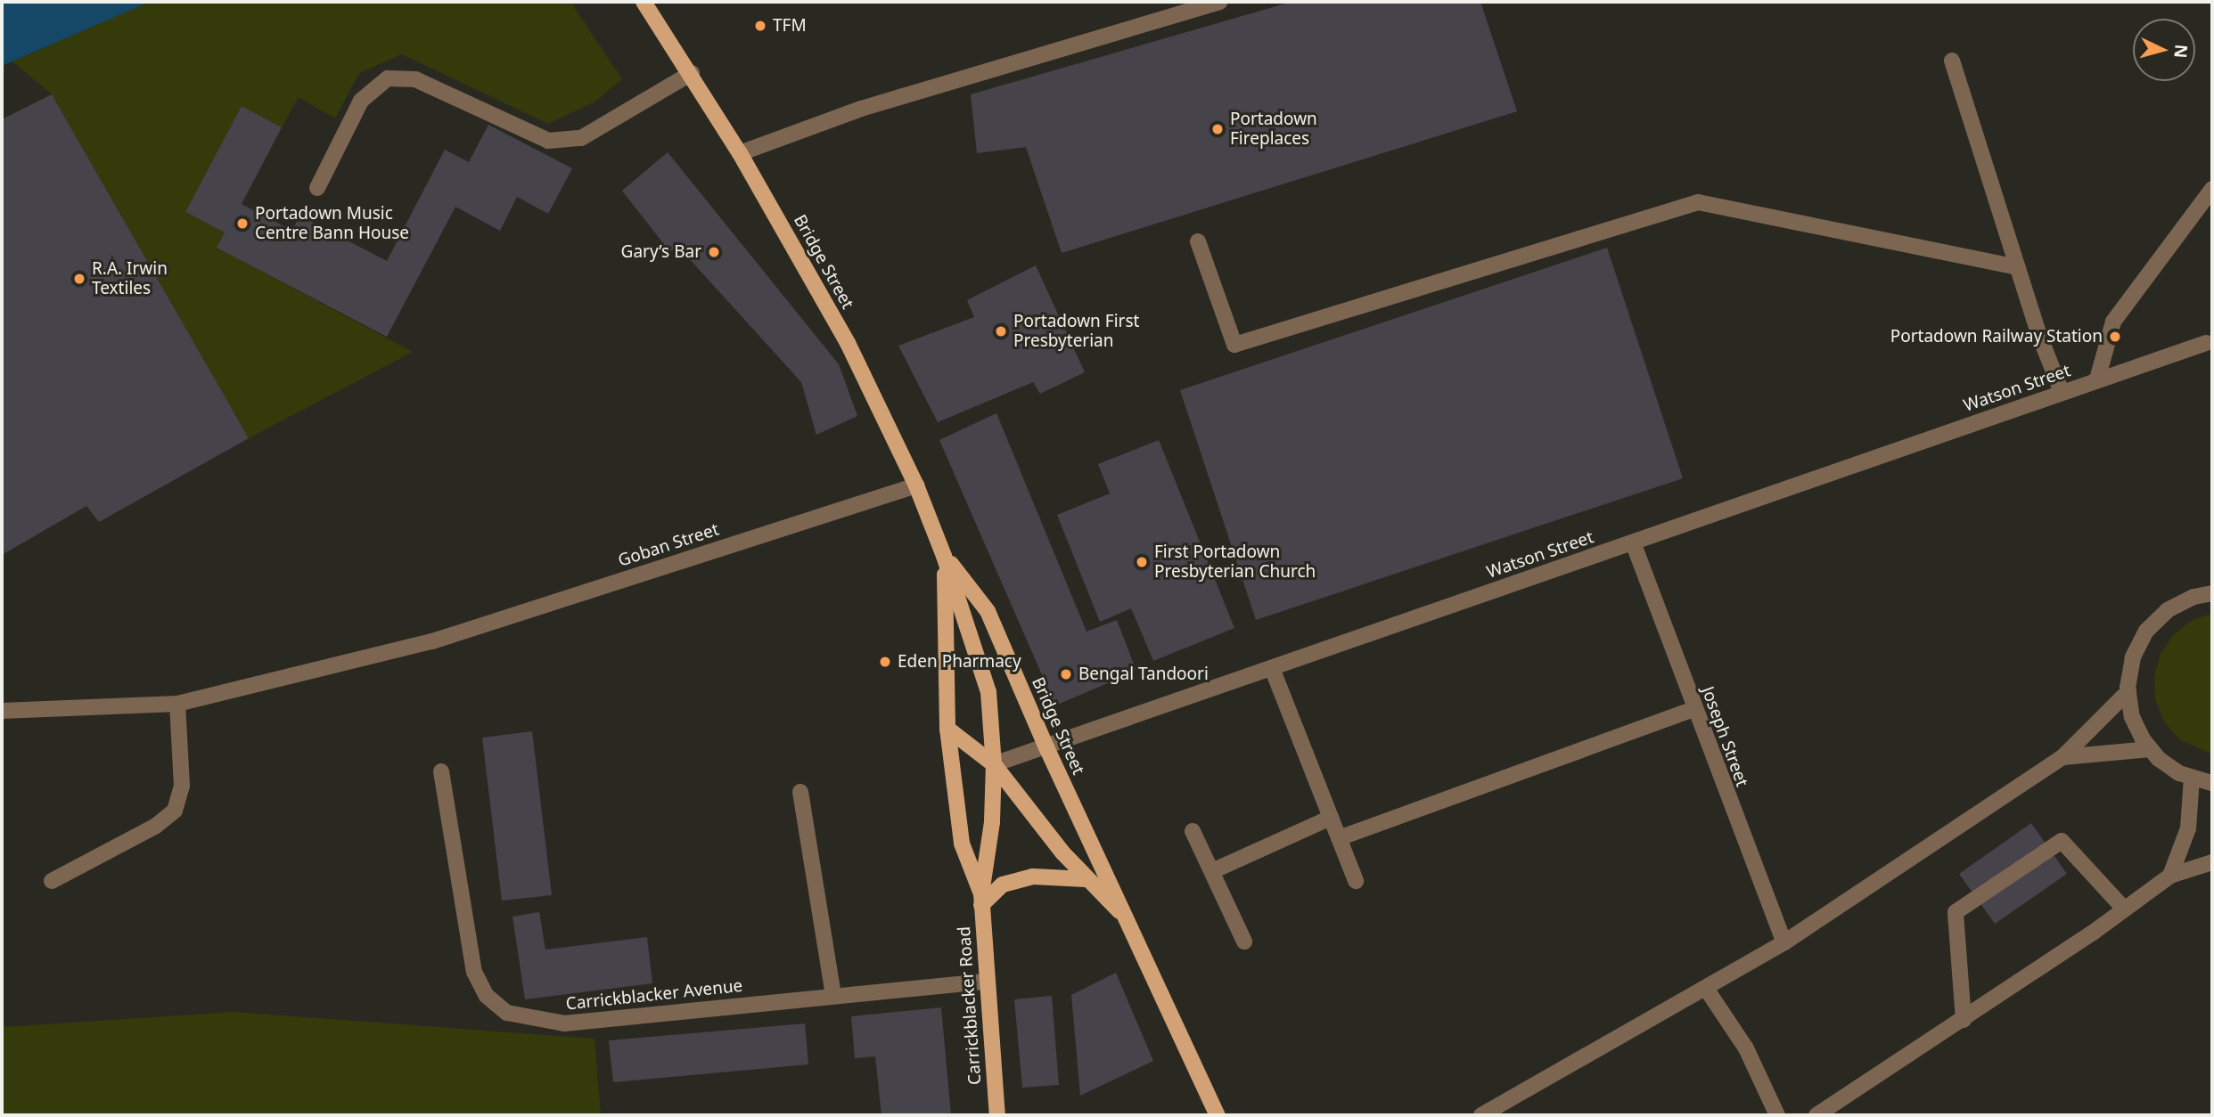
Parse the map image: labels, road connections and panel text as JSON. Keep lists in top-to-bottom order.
{
  "streets": {
    "main road": ["Bridge Street", "Carrickblacker Road"],
    "street": [
      "Watson Street",
      "Goban Street",
      "Joseph Street",
      "Carrickblacker Avenue"
    ]
  },
  "crossings": [
    ["Bridge Street", "Watson Street"],
    ["Bridge Street", "Goban Street"],
    ["Bridge Street", "Carrickblacker Road"],
    ["Watson Street", "Joseph Street"],
    ["Watson Street", "Carrickblacker Road"],
    ["Carrickblacker Avenue", "Carrickblacker Road"]
  ],
  "places": [
    "TFM",
    "Portadown Fireplaces",
    "Portadown Music Centre Bann House",
    "Gary’s Bar",
    "R.A. Irwin Textiles",
    "Portadown First Presbyterian",
    "Portadown Railway Station",
    "First Portadown Presbyterian Church",
    "Eden Pharmacy",
    "Bengal Tandoori"
  ],
  "north": "right"
}
